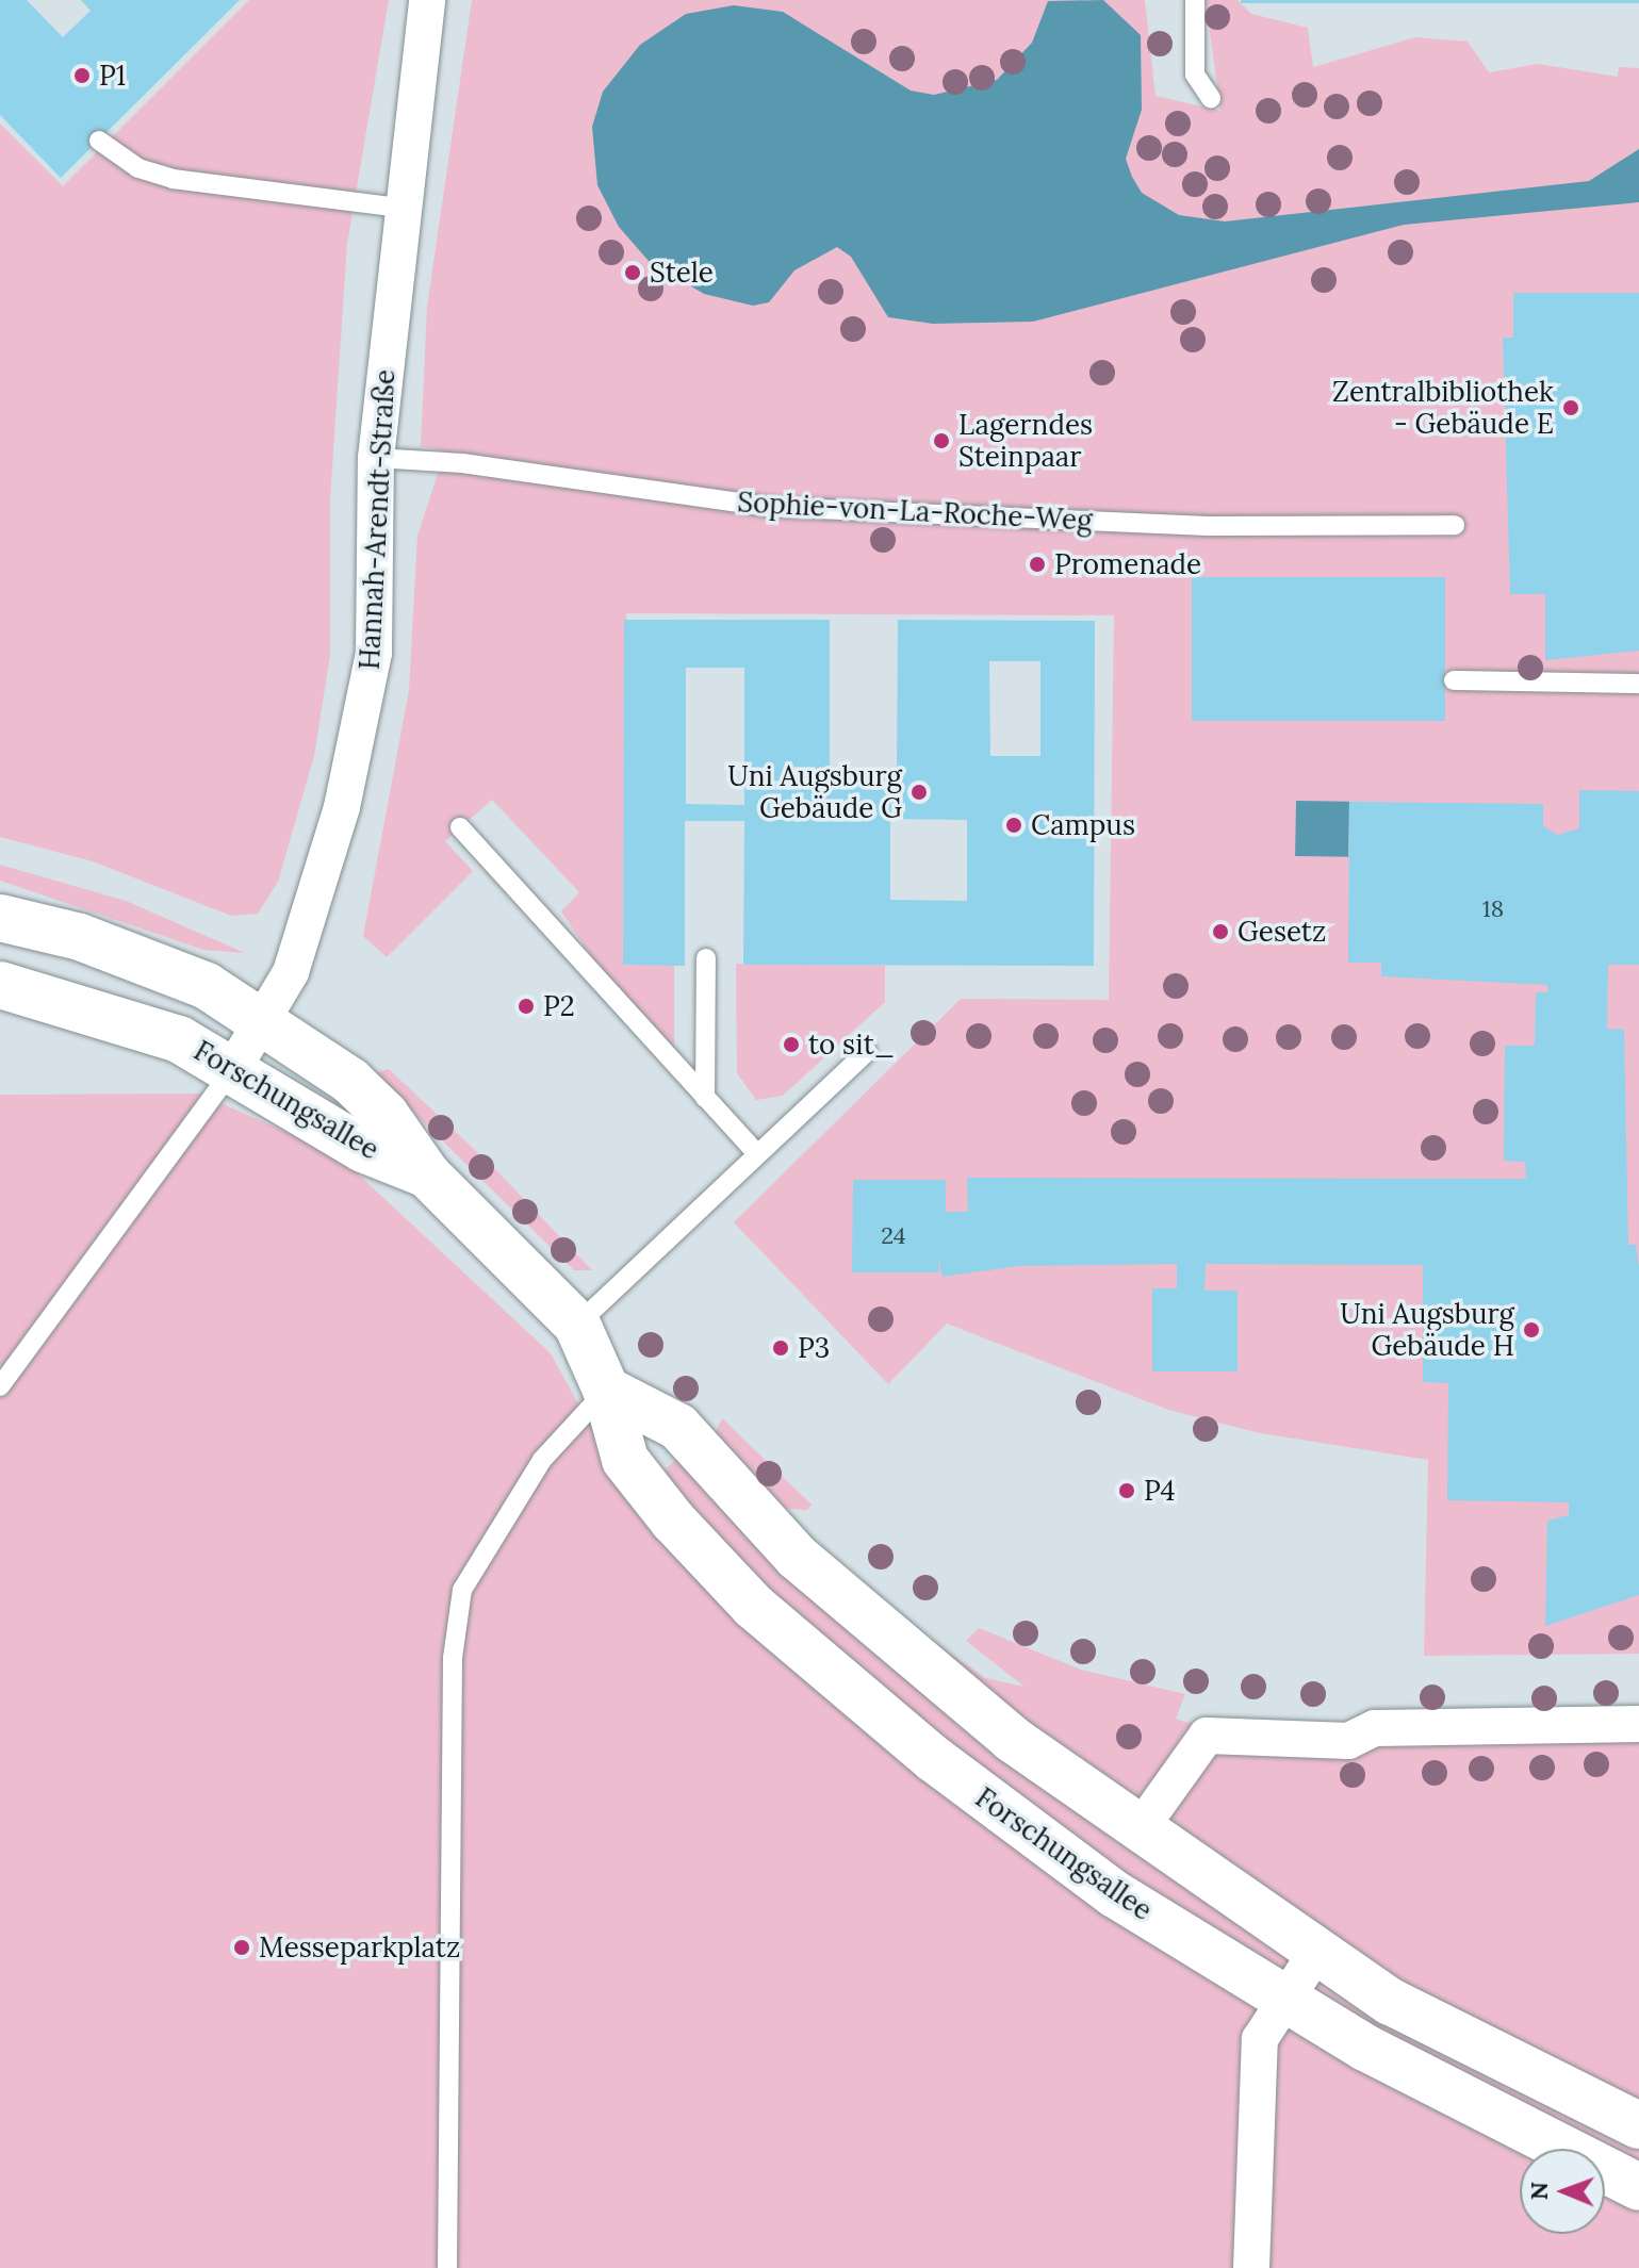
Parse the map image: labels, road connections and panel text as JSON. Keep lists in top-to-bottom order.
{
  "streets": {
    "street": ["Hannah-Arendt-Straße", "Forschungsallee"],
    "lane": ["Sophie-von-La-Roche-Weg"]
  },
  "crossings": [
    ["Sophie-von-La-Roche-Weg", "Hannah-Arendt-Straße"],
    ["Hannah-Arendt-Straße", "Forschungsallee"]
  ],
  "places": [
    "P1",
    "Stele",
    "Zentralbibliothek - Gebäude E",
    "Lagerndes Steinpaar",
    "Promenade",
    "Uni Augsburg Gebäude G",
    "Campus",
    "Gesetz",
    "P2",
    "to sit_",
    "Uni Augsburg Gebäude H",
    "P3",
    "P4",
    "Messeparkplatz"
  ],
  "house_numbers": ["18", "24"],
  "north": "left"
}
